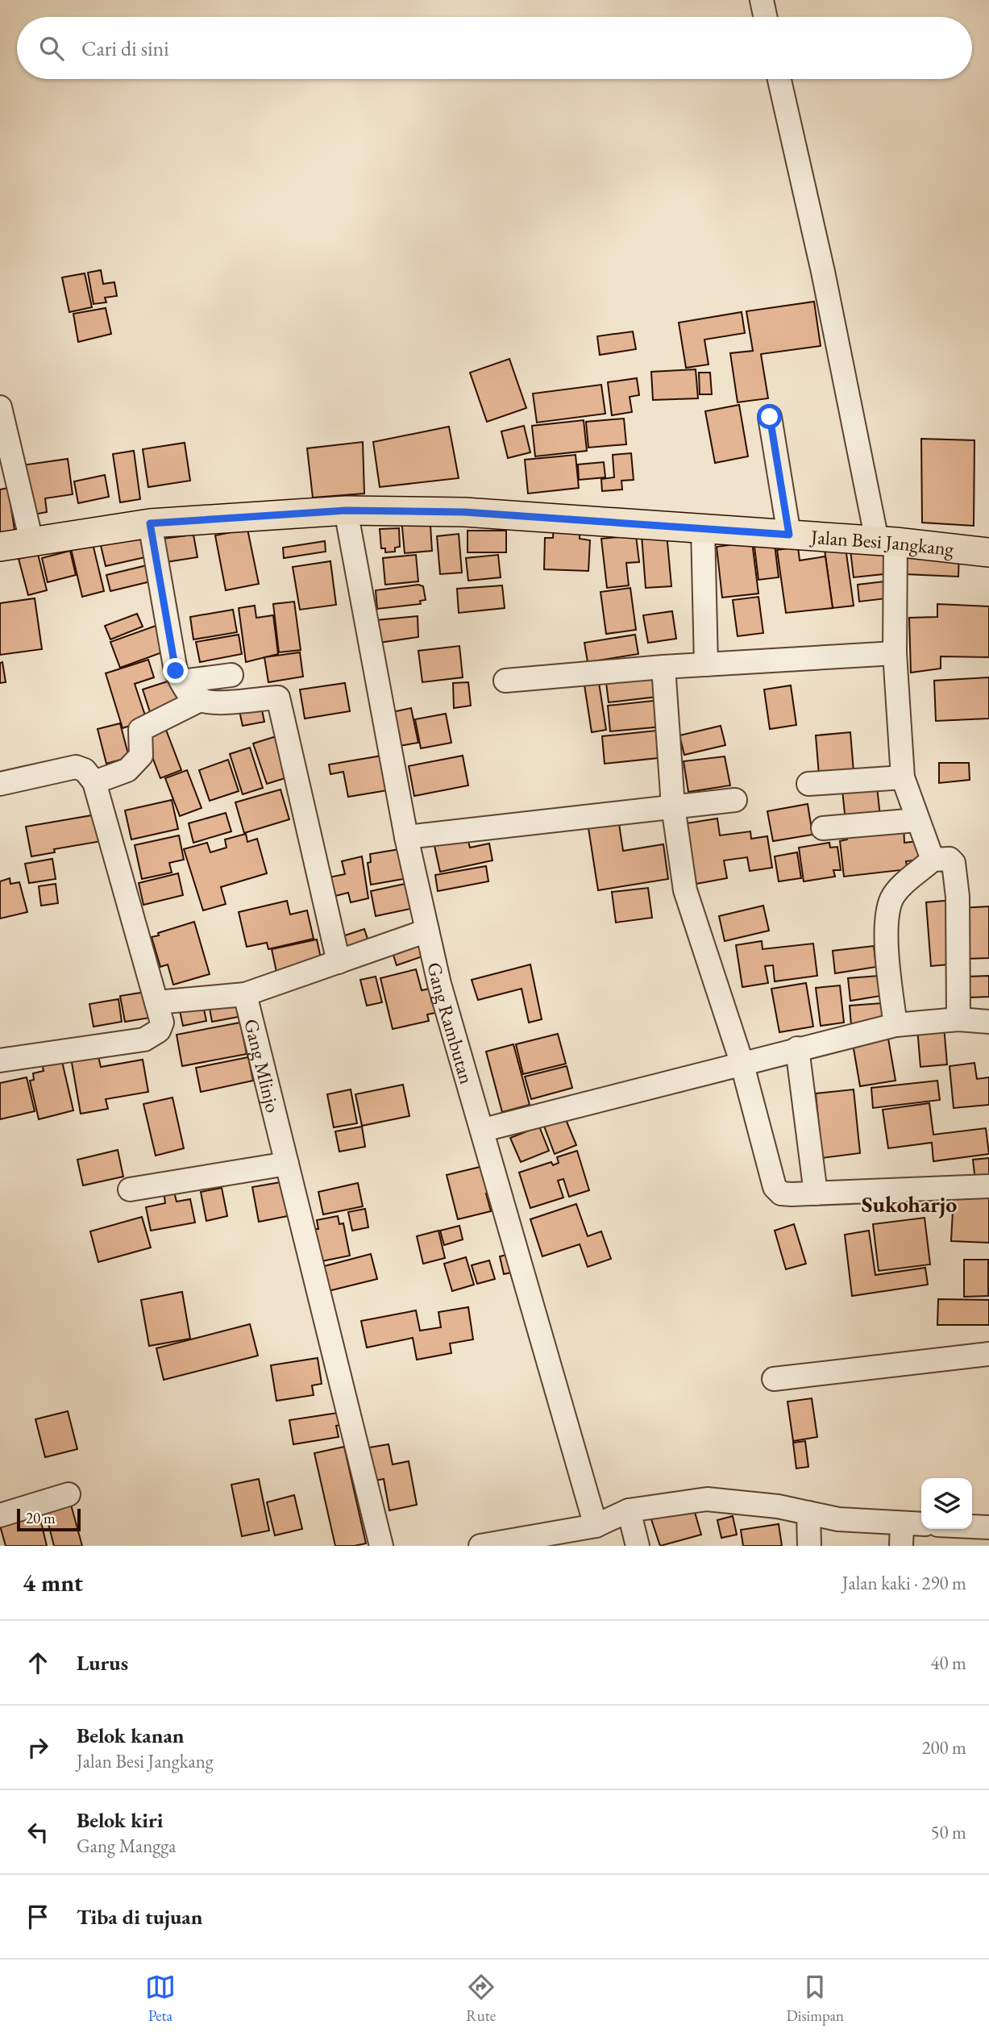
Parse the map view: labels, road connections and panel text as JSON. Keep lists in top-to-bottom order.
{
  "streets": {
    "main road": ["Jalan Besi Jangkang"],
    "street": ["Gang Rambutan", "Gang Mlinjo"]
  },
  "crossings": [
    ["Jalan Besi Jangkang", "Gang Rambutan"]
  ],
  "districts": ["Sukoharjo"],
  "scale_bar": "20 m",
  "page": {
    "search": "Cari di sini",
    "scale": "20 m",
    "heading": ["4 mnt", "Jalan kaki · 290 m"],
    "list": [
      ["Lurus", "40 m"],
      ["Belok kanan", "Jalan Besi Jangkang", "200 m"],
      ["Belok kiri", "Gang Mangga", "50 m"],
      "Tiba di tujuan"
    ],
    "nav": ["Peta", "Rute", "Disimpan"]
  }
}
